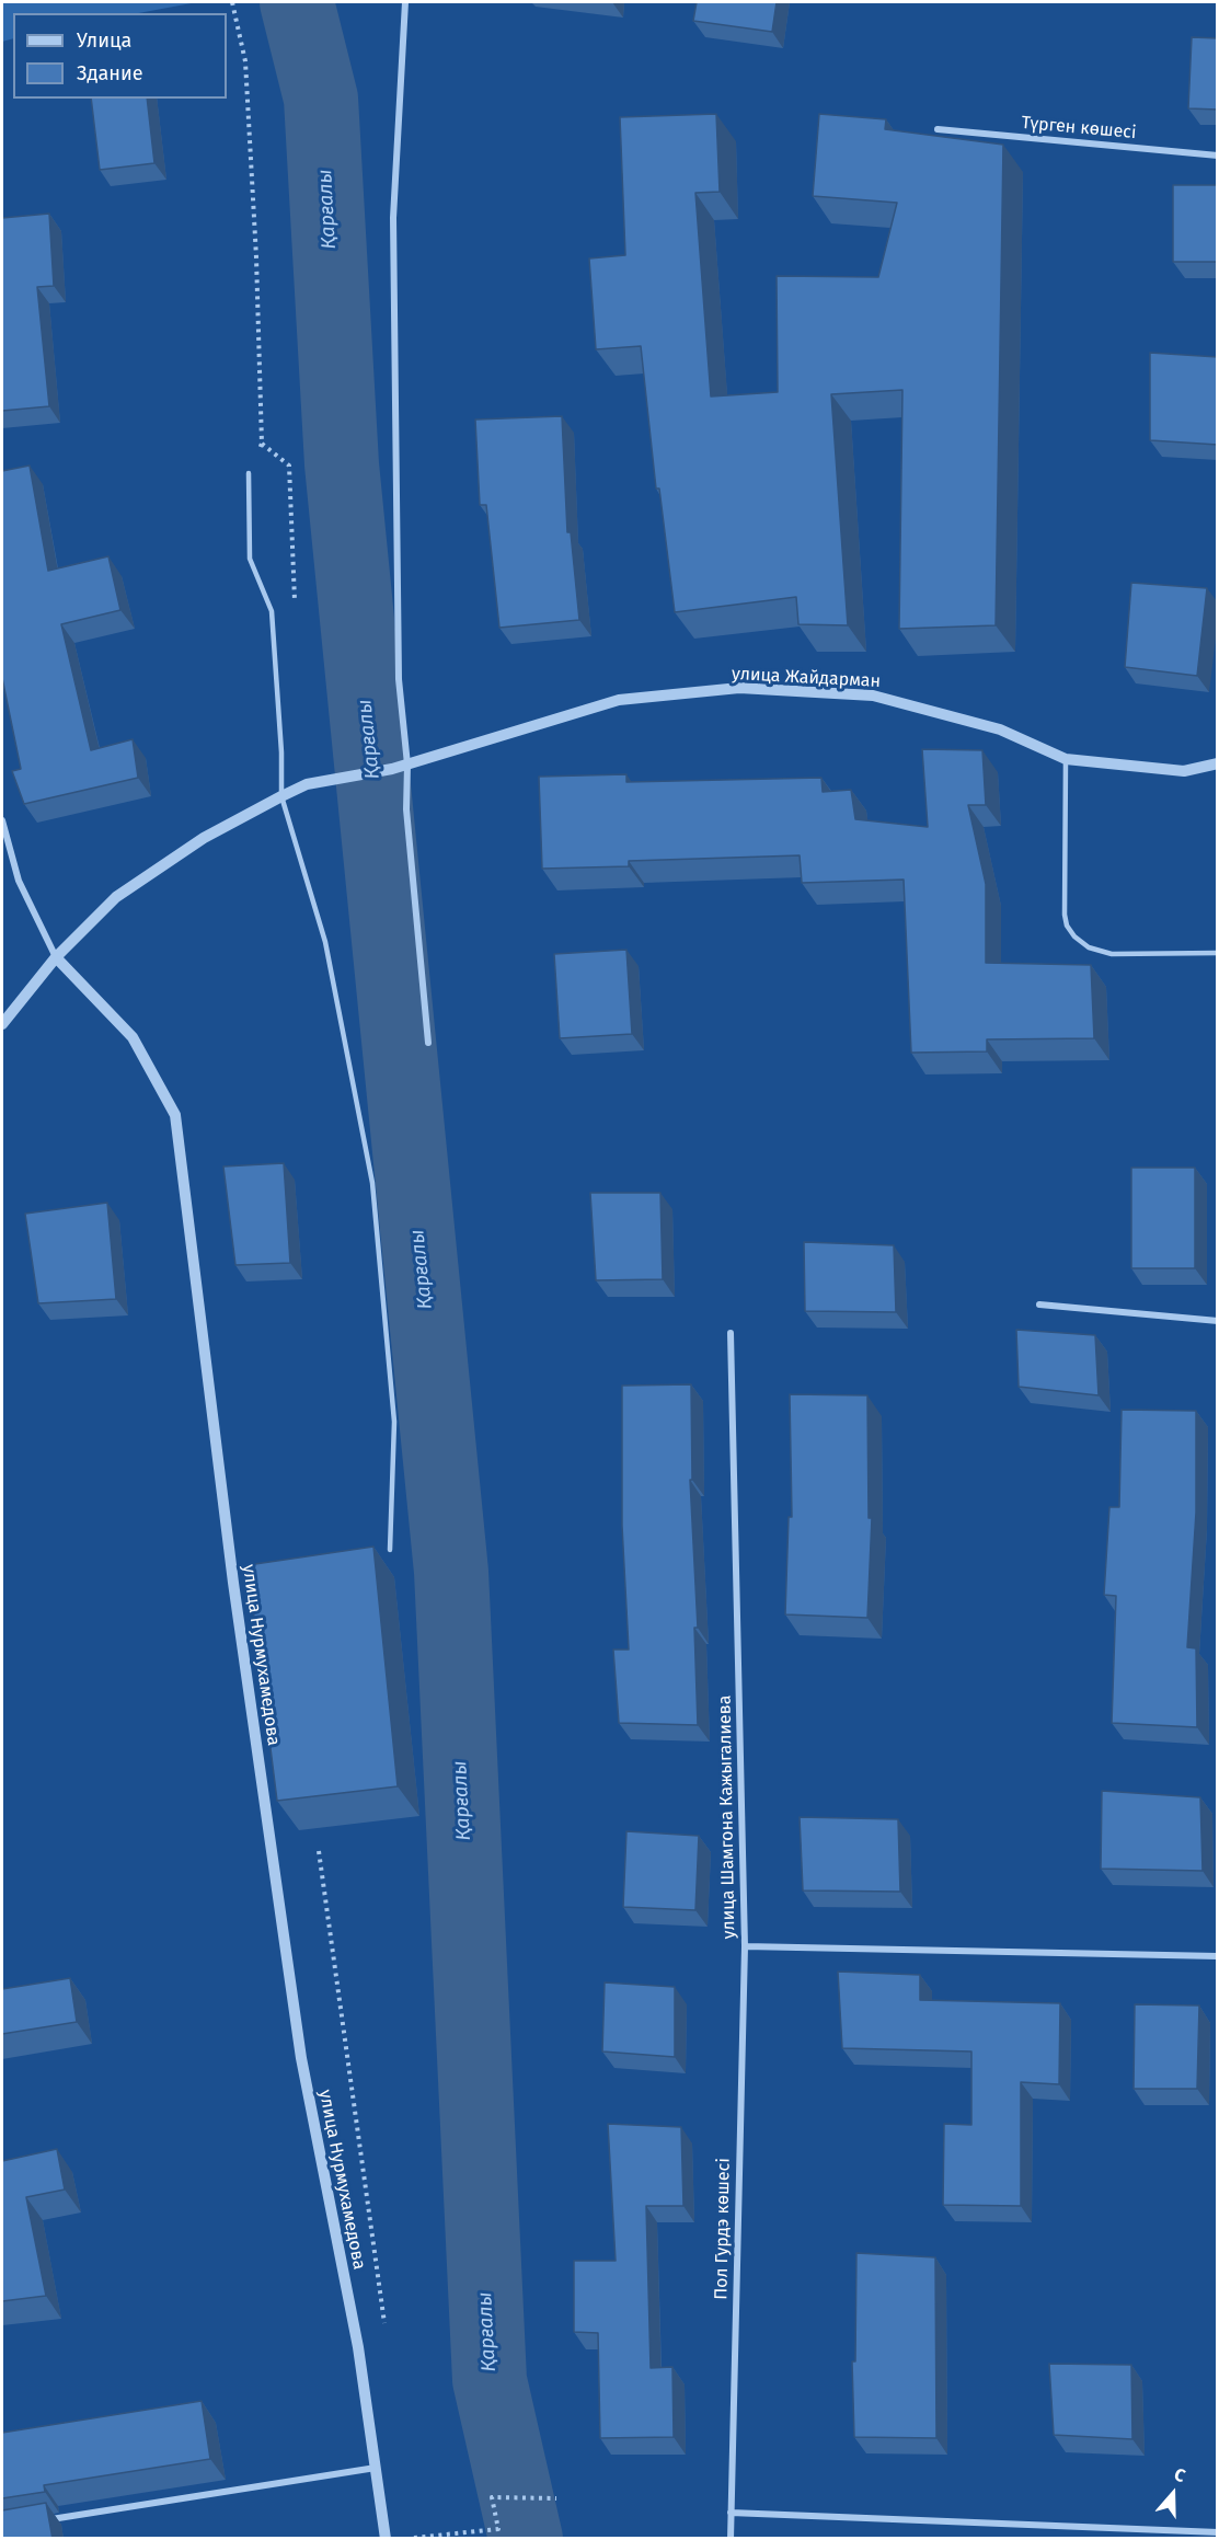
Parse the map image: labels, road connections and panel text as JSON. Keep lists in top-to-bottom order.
{
  "streets": {
    "street": [
      "Түрген көшесі",
      "улица Жайдарман",
      "улица Нурмухамедова",
      "улица Шамгона Кажыгалиева",
      "Пол Гурдэ көшесі"
    ]
  },
  "crossings": [
    ["улица Шамгона Кажыгалиева", "Пол Гурдэ көшесі"]
  ],
  "water": ["Қарғалы"],
  "legend": ["Улица", "Здание"],
  "north": "top"
}
